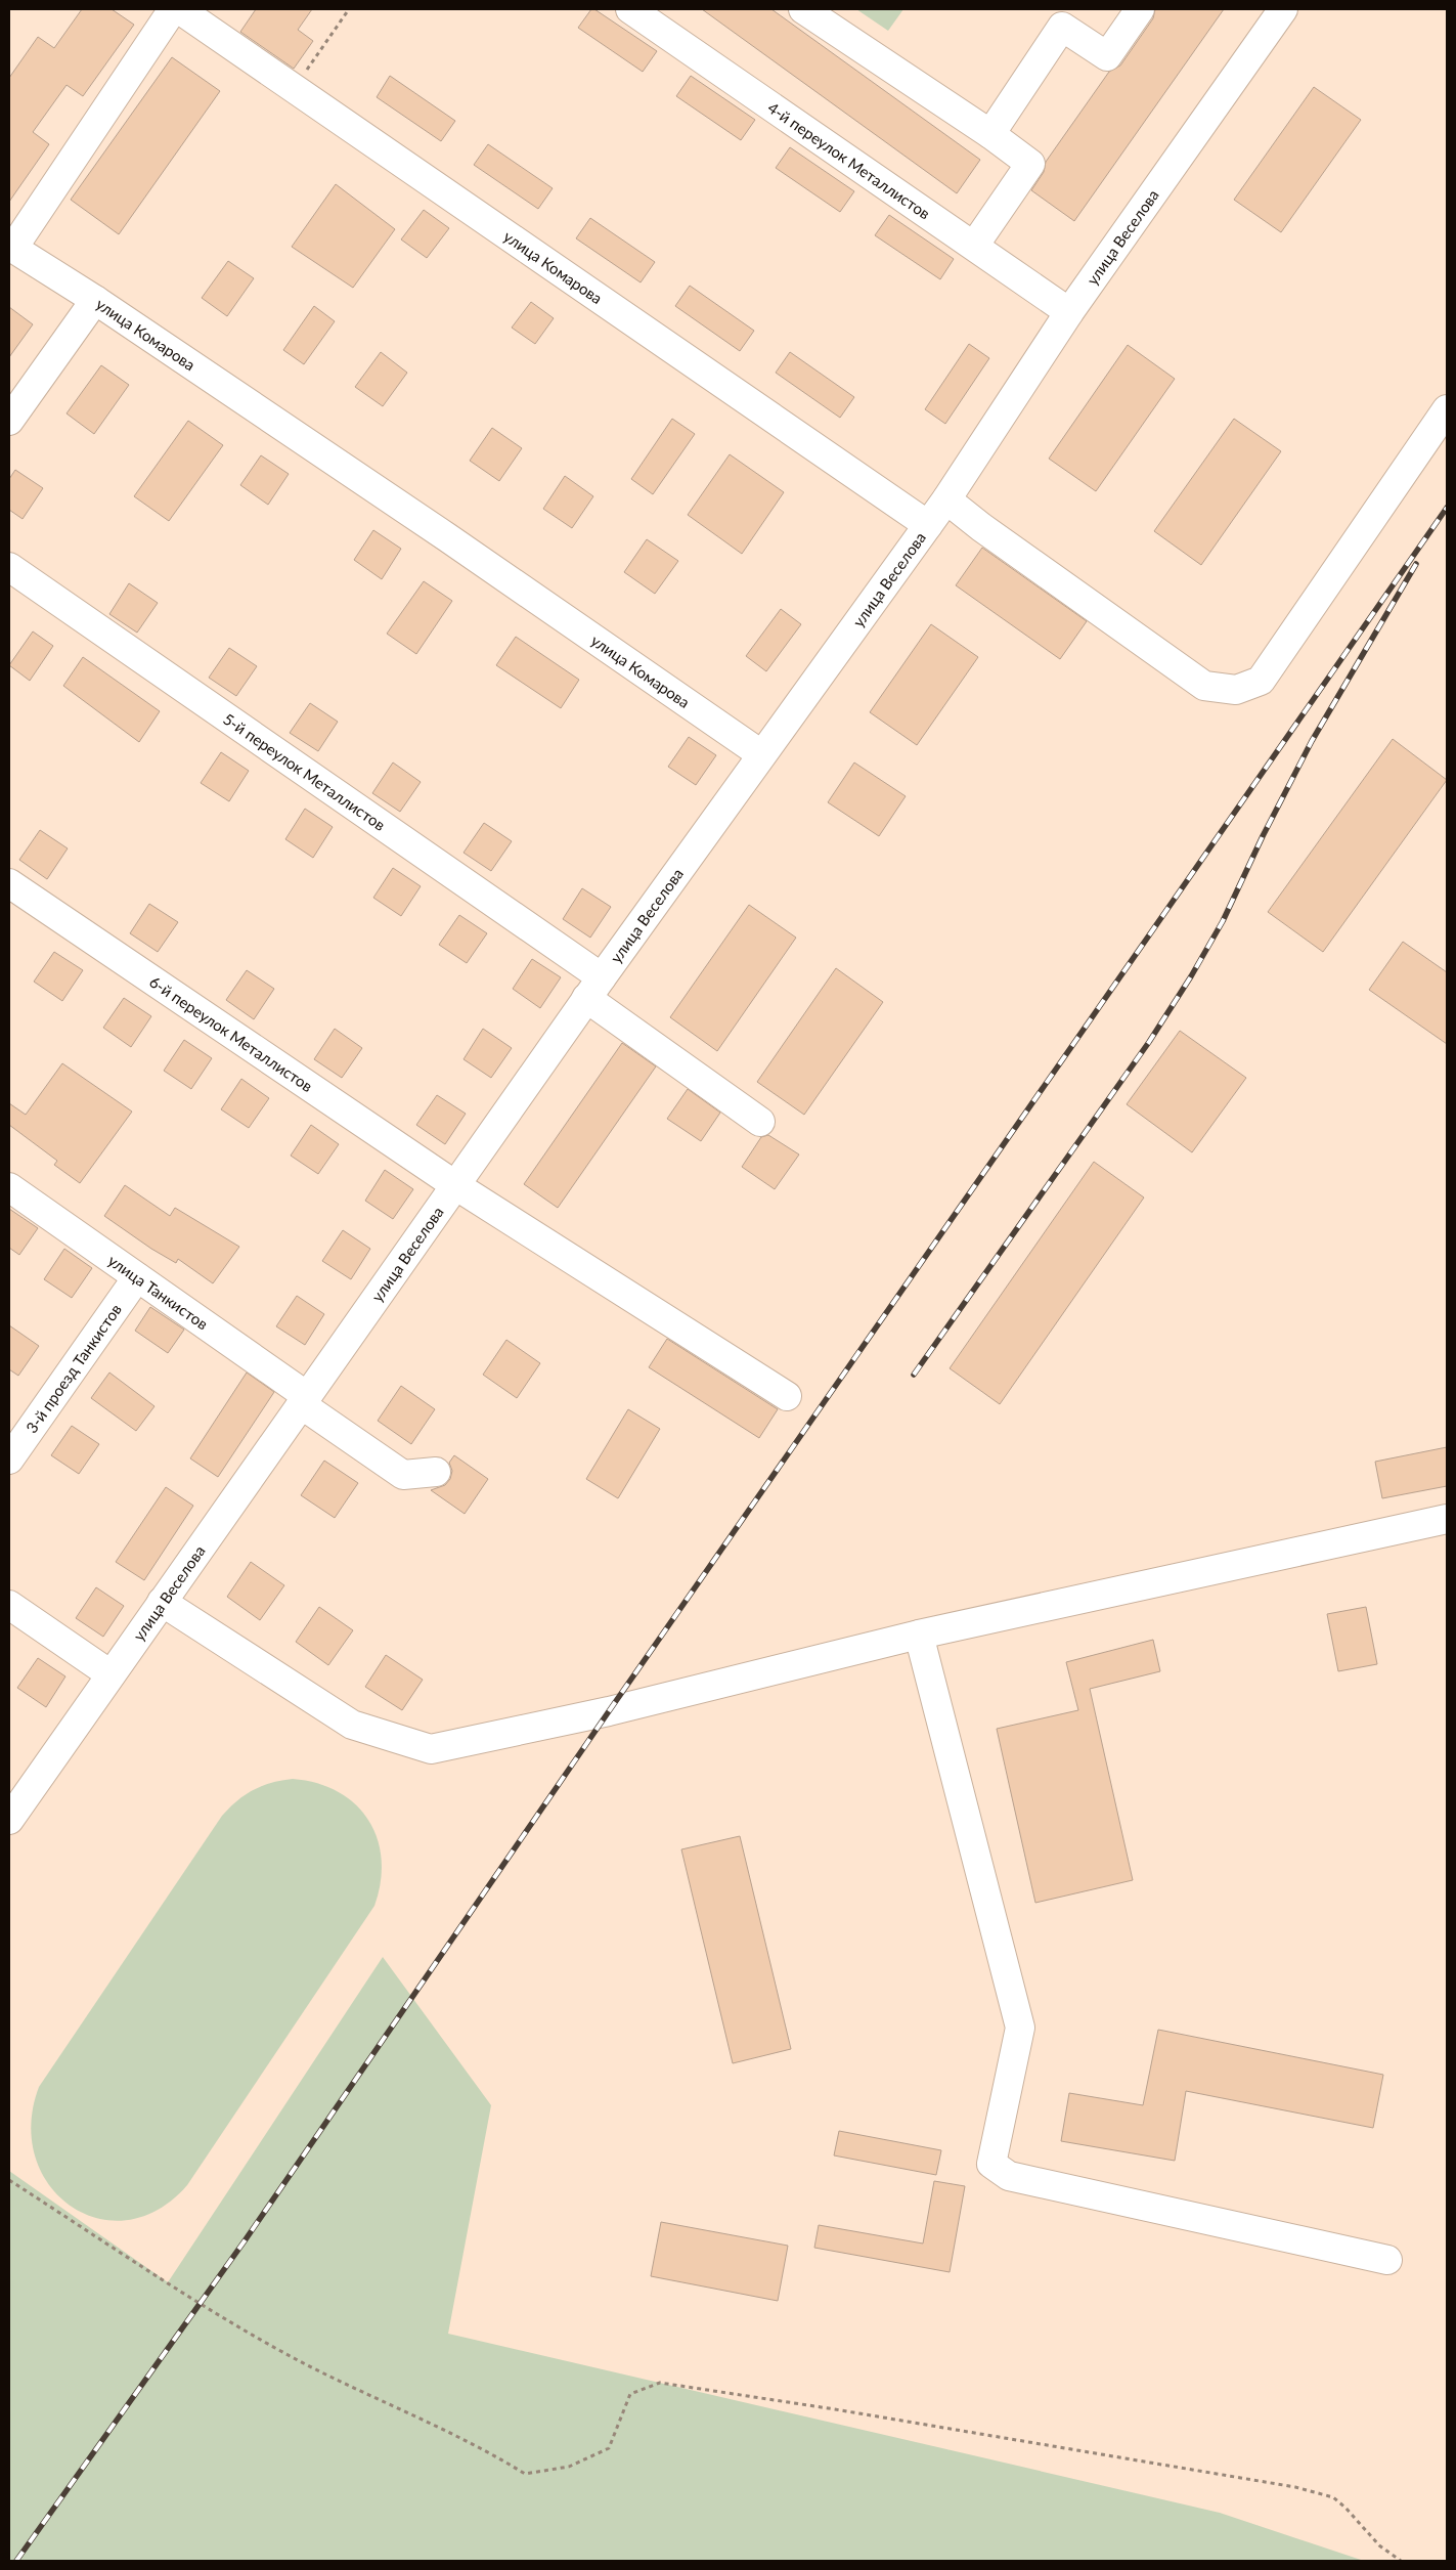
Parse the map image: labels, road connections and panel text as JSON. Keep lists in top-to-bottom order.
{
  "streets": {
    "street": [
      "4-й переулок Металлистов",
      "улица Веселова",
      "улица Комарова",
      "5-й переулок Металлистов",
      "6-й переулок Металлистов",
      "улица Танкистов",
      "3-й проезд Танкистов"
    ]
  },
  "crossings": [
    ["4-й переулок Металлистов", "улица Веселова"],
    ["улица Веселова", "улица Комарова"],
    ["улица Веселова", "5-й переулок Металлистов"],
    ["улица Веселова", "6-й переулок Металлистов"],
    ["улица Веселова", "улица Танкистов"],
    ["улица Танкистов", "3-й проезд Танкистов"]
  ]
}
